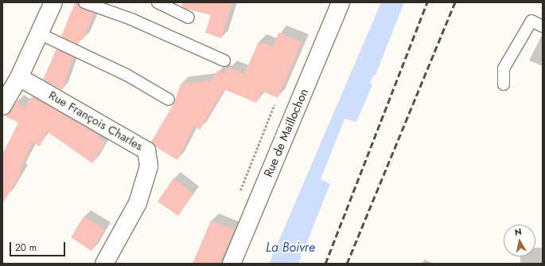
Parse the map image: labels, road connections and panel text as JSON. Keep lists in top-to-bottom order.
{
  "streets": {
    "street": ["Rue François Charles", "Rue de Maillochon"]
  },
  "water": ["La Boivre"],
  "scale_bar": "20 m",
  "north": "top"
}
